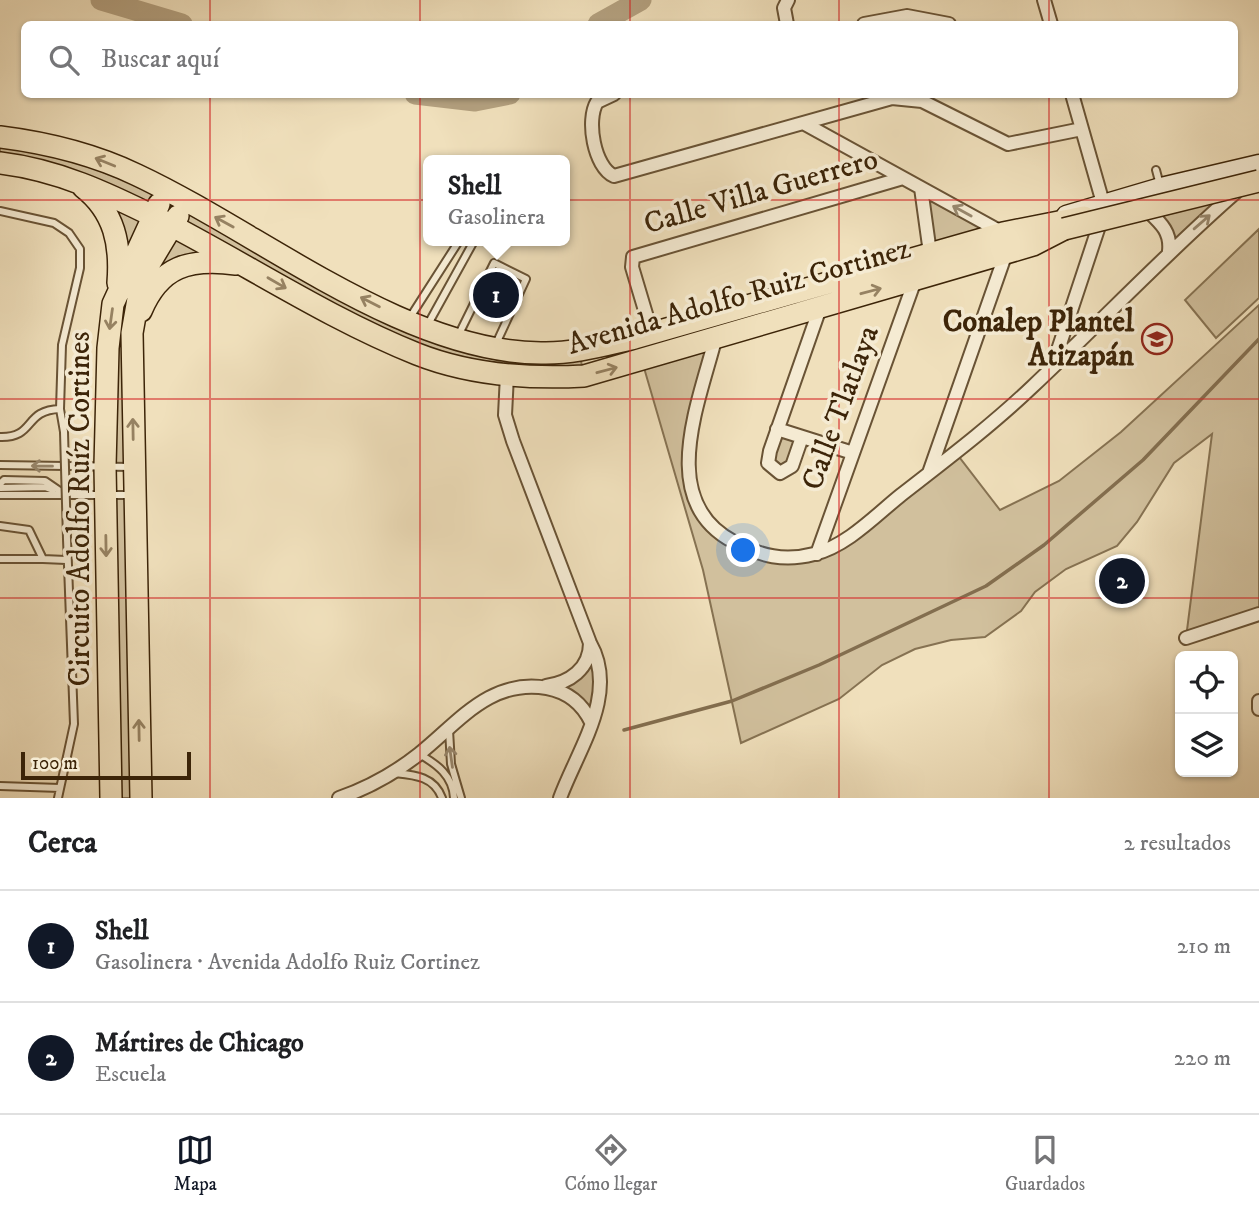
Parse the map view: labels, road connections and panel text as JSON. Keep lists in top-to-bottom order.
{
  "streets": {
    "main road": ["Avenida Adolfo Ruiz Cortinez", "Circuito Adolfo Ruíz Cortines"],
    "street": ["Calle Villa Guerrero", "Calle Tlatlaya"]
  },
  "crossings": [
    ["Calle Villa Guerrero", "Avenida Adolfo Ruiz Cortinez"],
    ["Avenida Adolfo Ruiz Cortinez", "Calle Tlatlaya"],
    ["Avenida Adolfo Ruiz Cortinez", "Circuito Adolfo Ruíz Cortines"]
  ],
  "places": {
    "school or university": ["Conalep Plantel Atizapán"]
  },
  "scale_bar": "100 m",
  "page": {
    "search": "Buscar aquí",
    "popup": ["Shell", "Gasolinera"],
    "pins": ["1", "2"],
    "scale": "100 m",
    "heading": ["Cerca", "2 resultados"],
    "list": [
      {
        "mark": "1",
        "name": "Shell",
        "note": "Gasolinera · Avenida Adolfo Ruiz Cortinez",
        "value": "210 m"
      },
      {
        "mark": "2",
        "name": "Mártires de Chicago",
        "note": "Escuela",
        "value": "220 m"
      }
    ],
    "nav": ["Mapa", "Cómo llegar", "Guardados"]
  }
}
